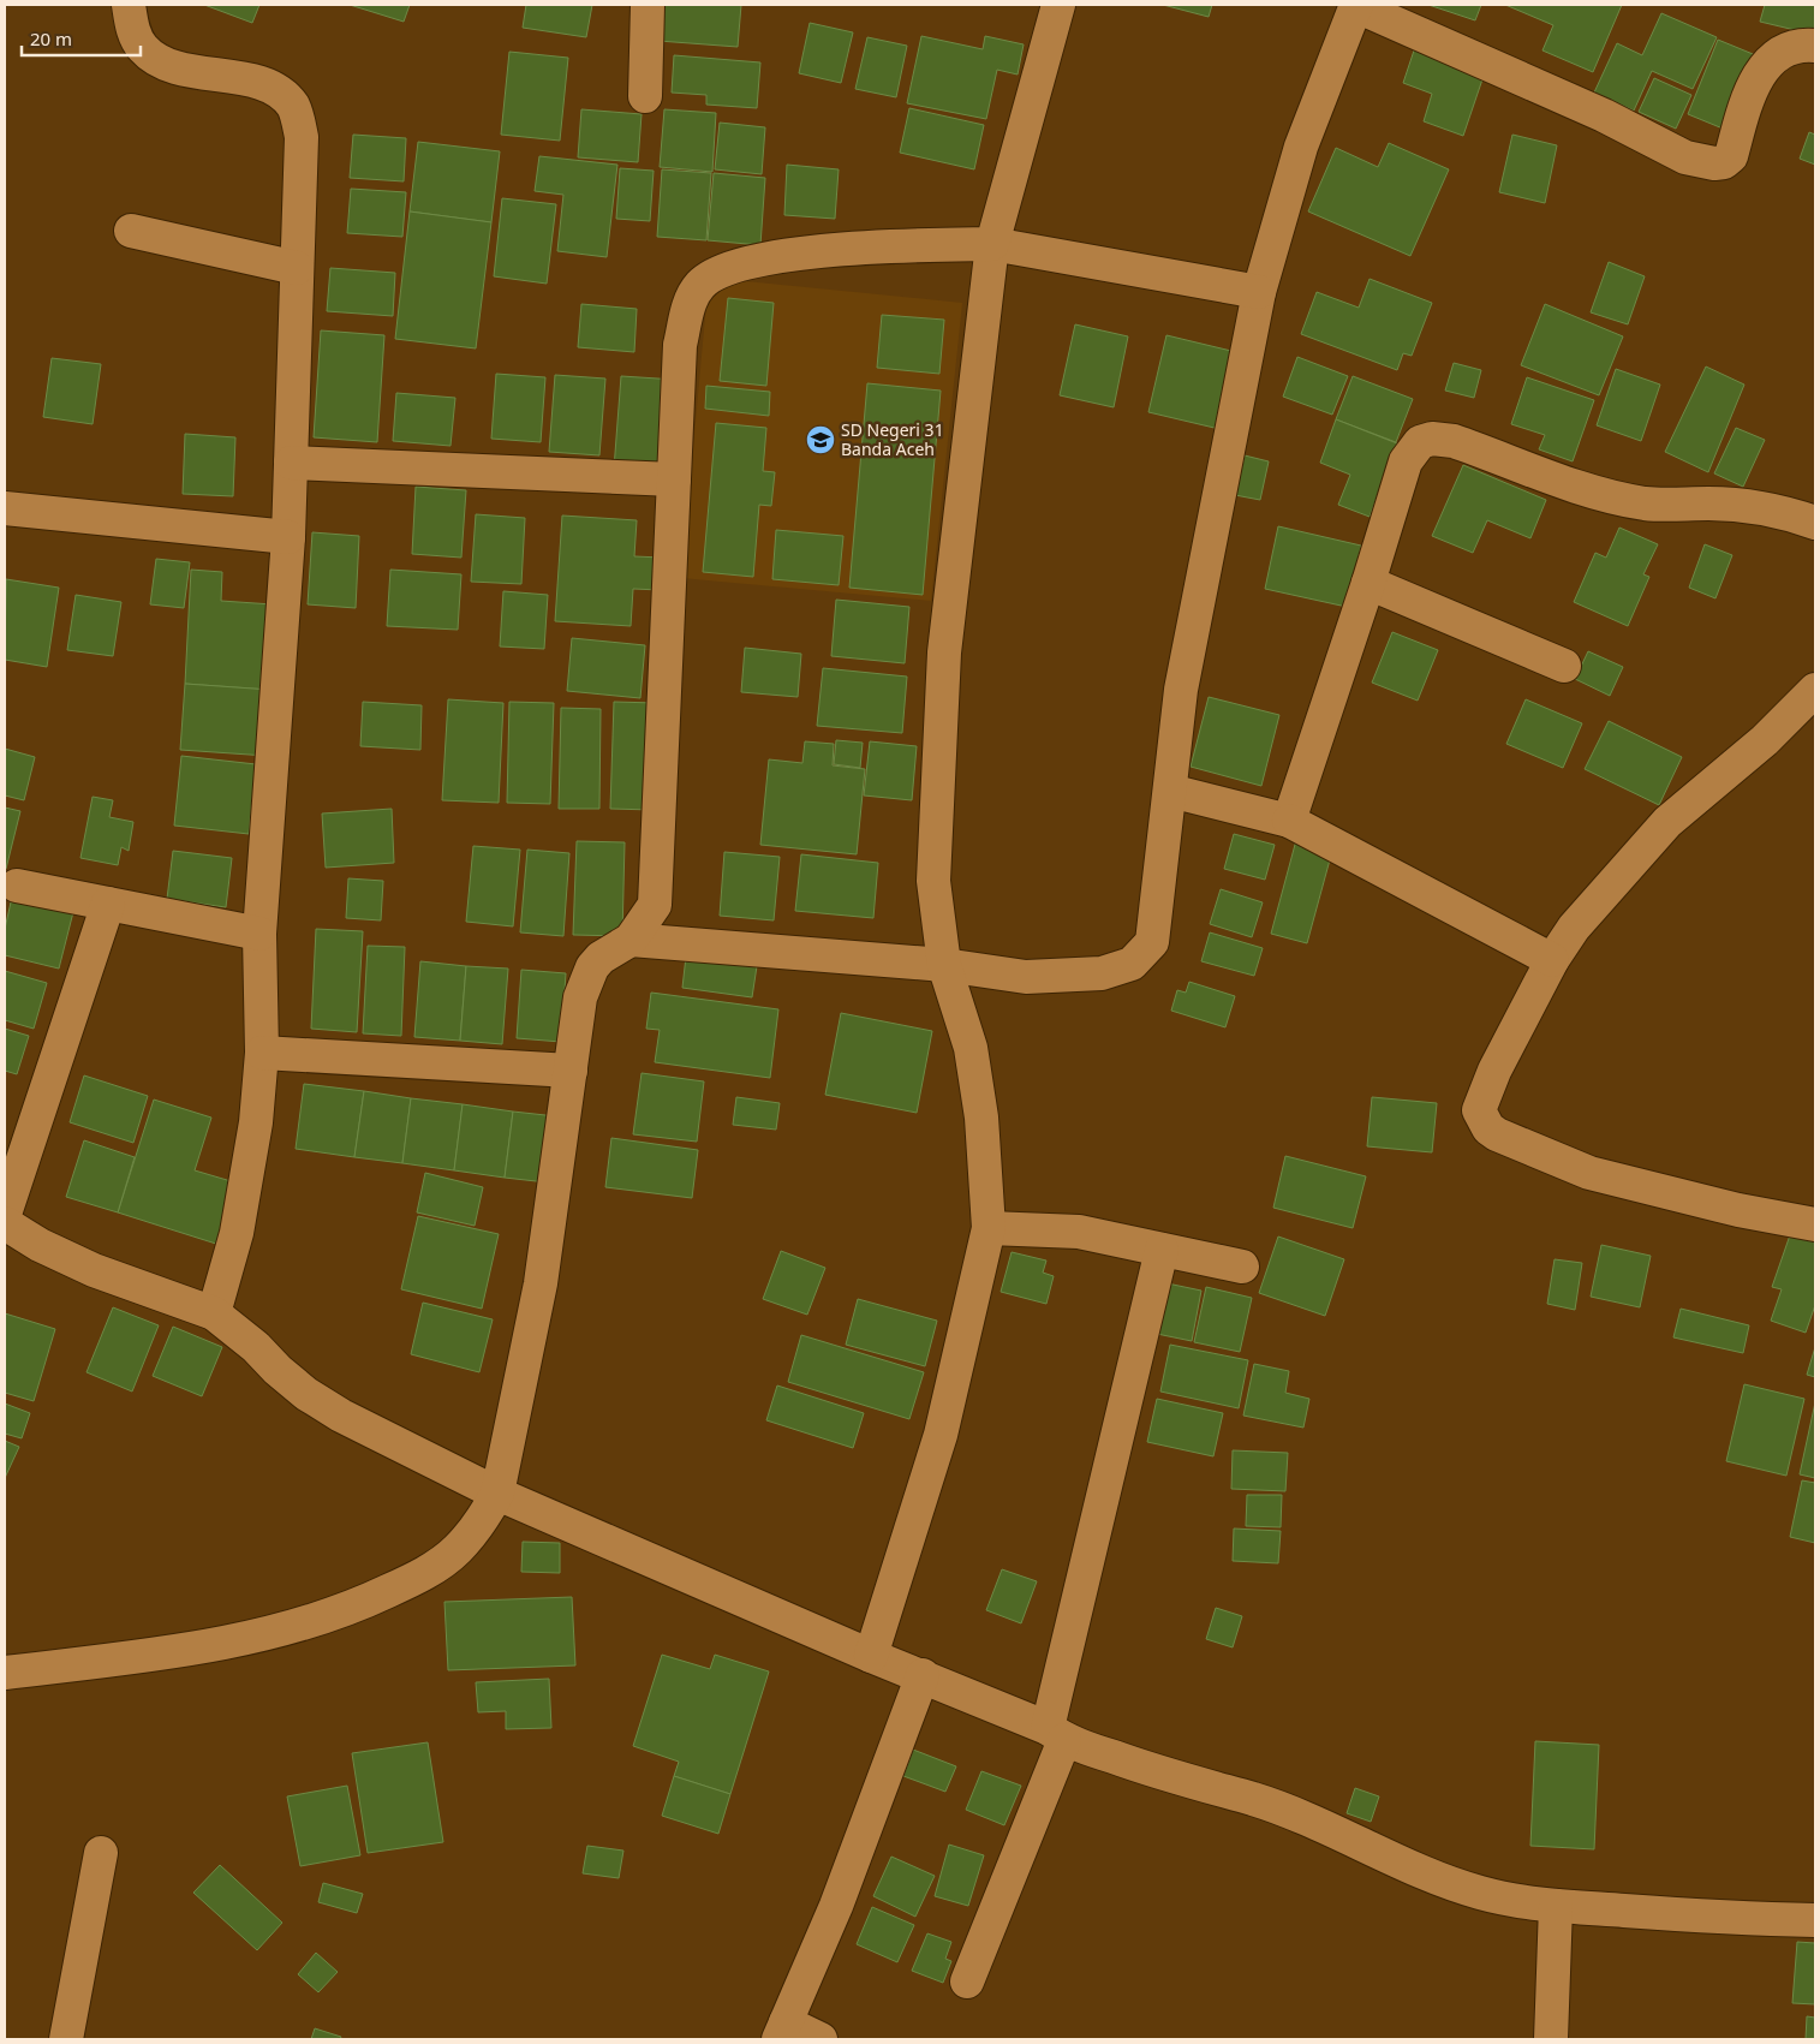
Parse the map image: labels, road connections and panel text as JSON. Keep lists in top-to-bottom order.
{
  "places": {
    "school or university": ["SD Negeri 31 Banda Aceh"]
  },
  "scale_bar": "20 m"
}
